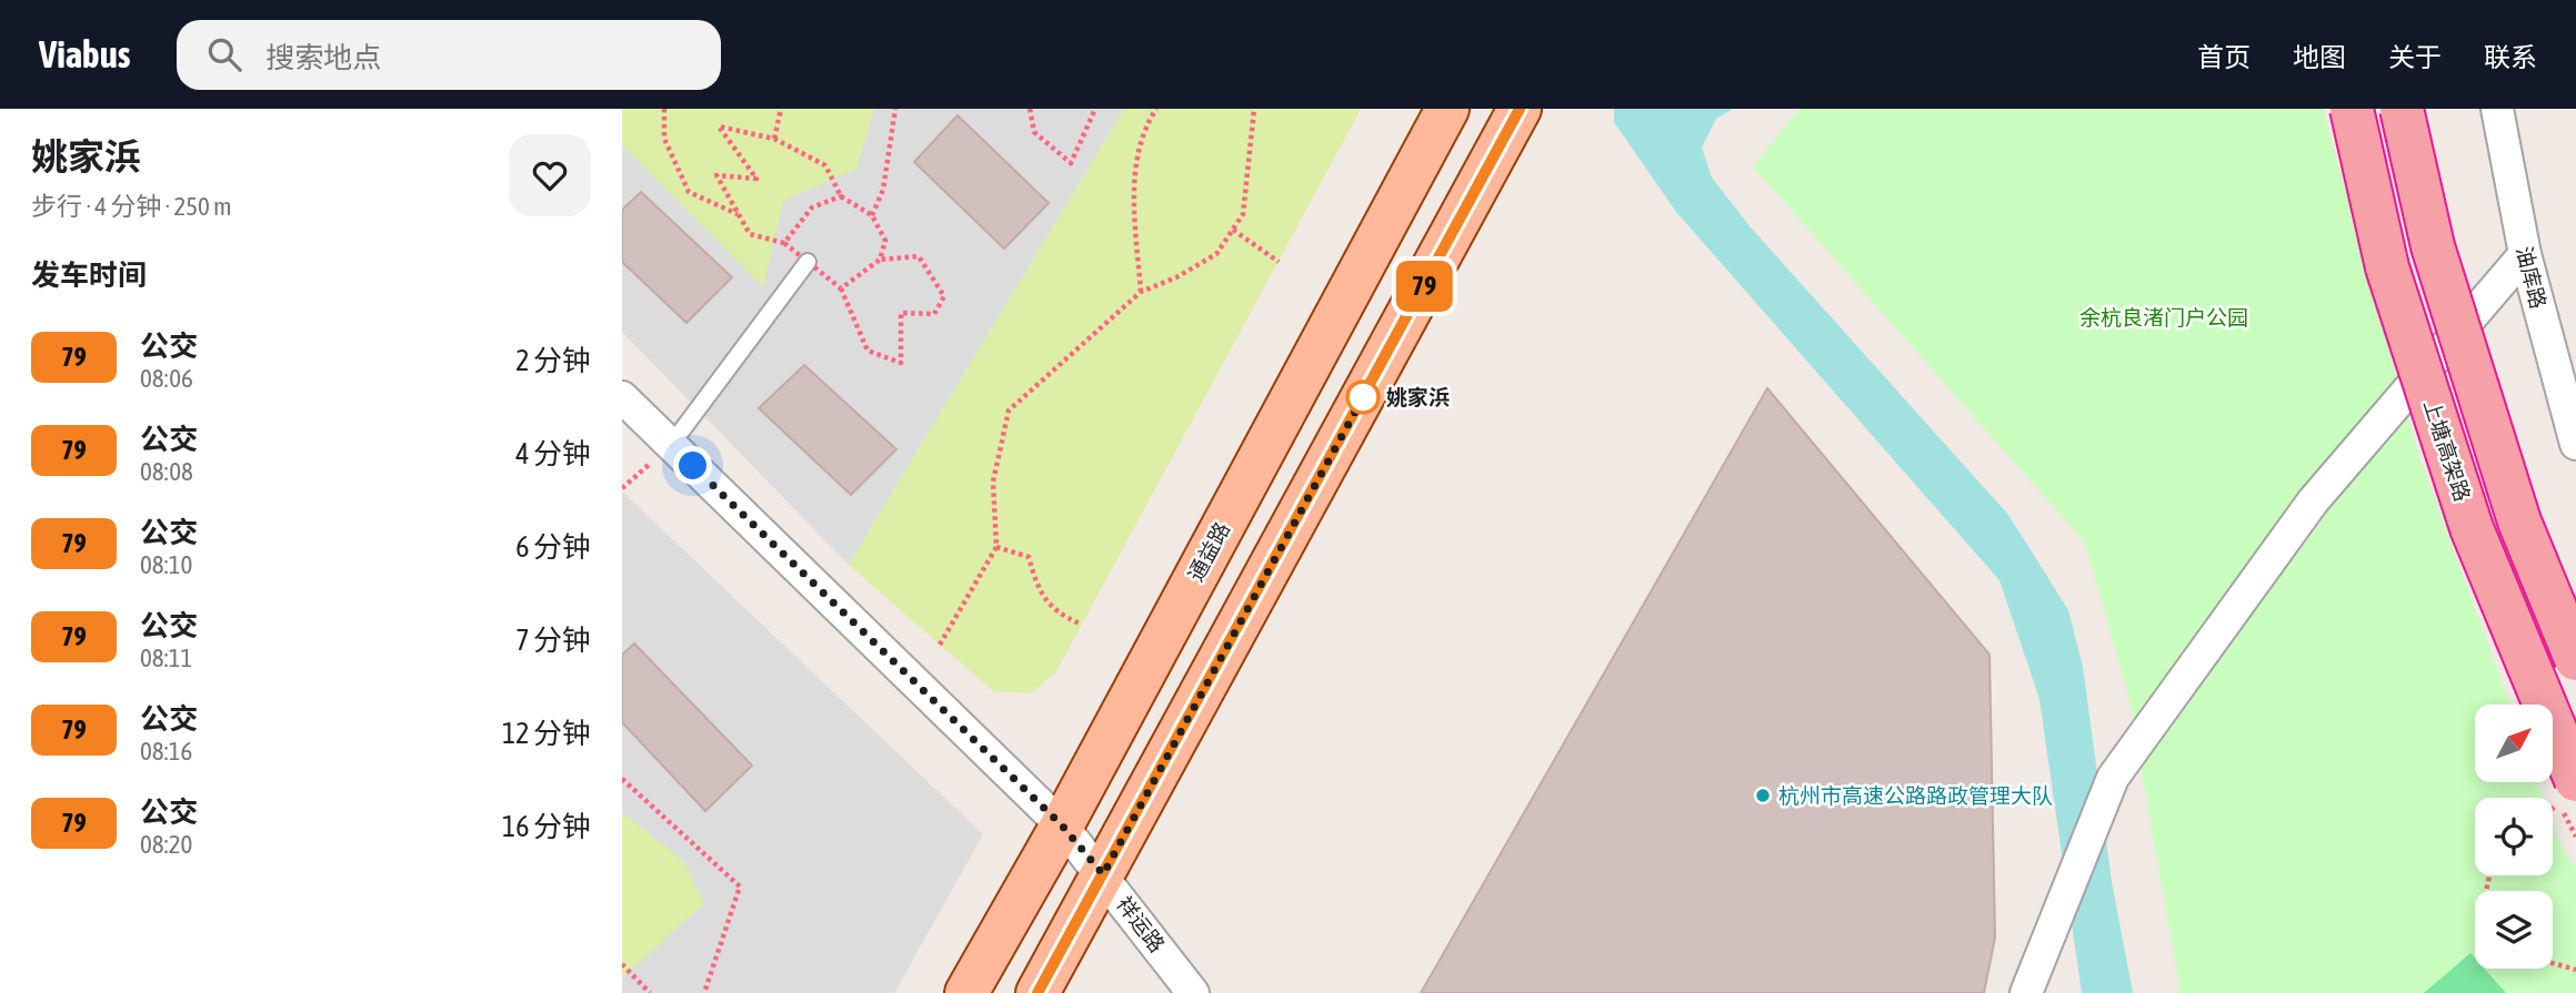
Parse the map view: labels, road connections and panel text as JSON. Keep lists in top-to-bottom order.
{
  "streets": {
    "highway": ["上塘高架路"],
    "main road": ["通益路"],
    "street": ["油库路", "祥运路"]
  },
  "crossings": [
    ["通益路", "祥运路"]
  ],
  "parks": ["余杭良渚门户公园"],
  "places": ["姚家浜", "杭州市高速公路路政管理大队"],
  "lines": ["bus line 79"],
  "north": "top right",
  "page": {
    "header": "Viabus",
    "search": "搜索地点",
    "nav": [
      "首页",
      "地图",
      "关于",
      "联系"
    ],
    "heading": [
      ["姚家浜", "步行 · 4 分钟 · 250 m"],
      "发车时间"
    ],
    "on_map": "79",
    "list": [
      {
        "mark": "79",
        "name": "公交",
        "note": "08:06",
        "value": "2 分钟"
      },
      {
        "mark": "79",
        "name": "公交",
        "note": "08:08",
        "value": "4 分钟"
      },
      {
        "mark": "79",
        "name": "公交",
        "note": "08:10",
        "value": "6 分钟"
      },
      {
        "mark": "79",
        "name": "公交",
        "note": "08:11",
        "value": "7 分钟"
      },
      {
        "mark": "79",
        "name": "公交",
        "note": "08:16",
        "value": "12 分钟"
      },
      {
        "mark": "79",
        "name": "公交",
        "note": "08:20",
        "value": "16 分钟"
      }
    ]
  }
}
